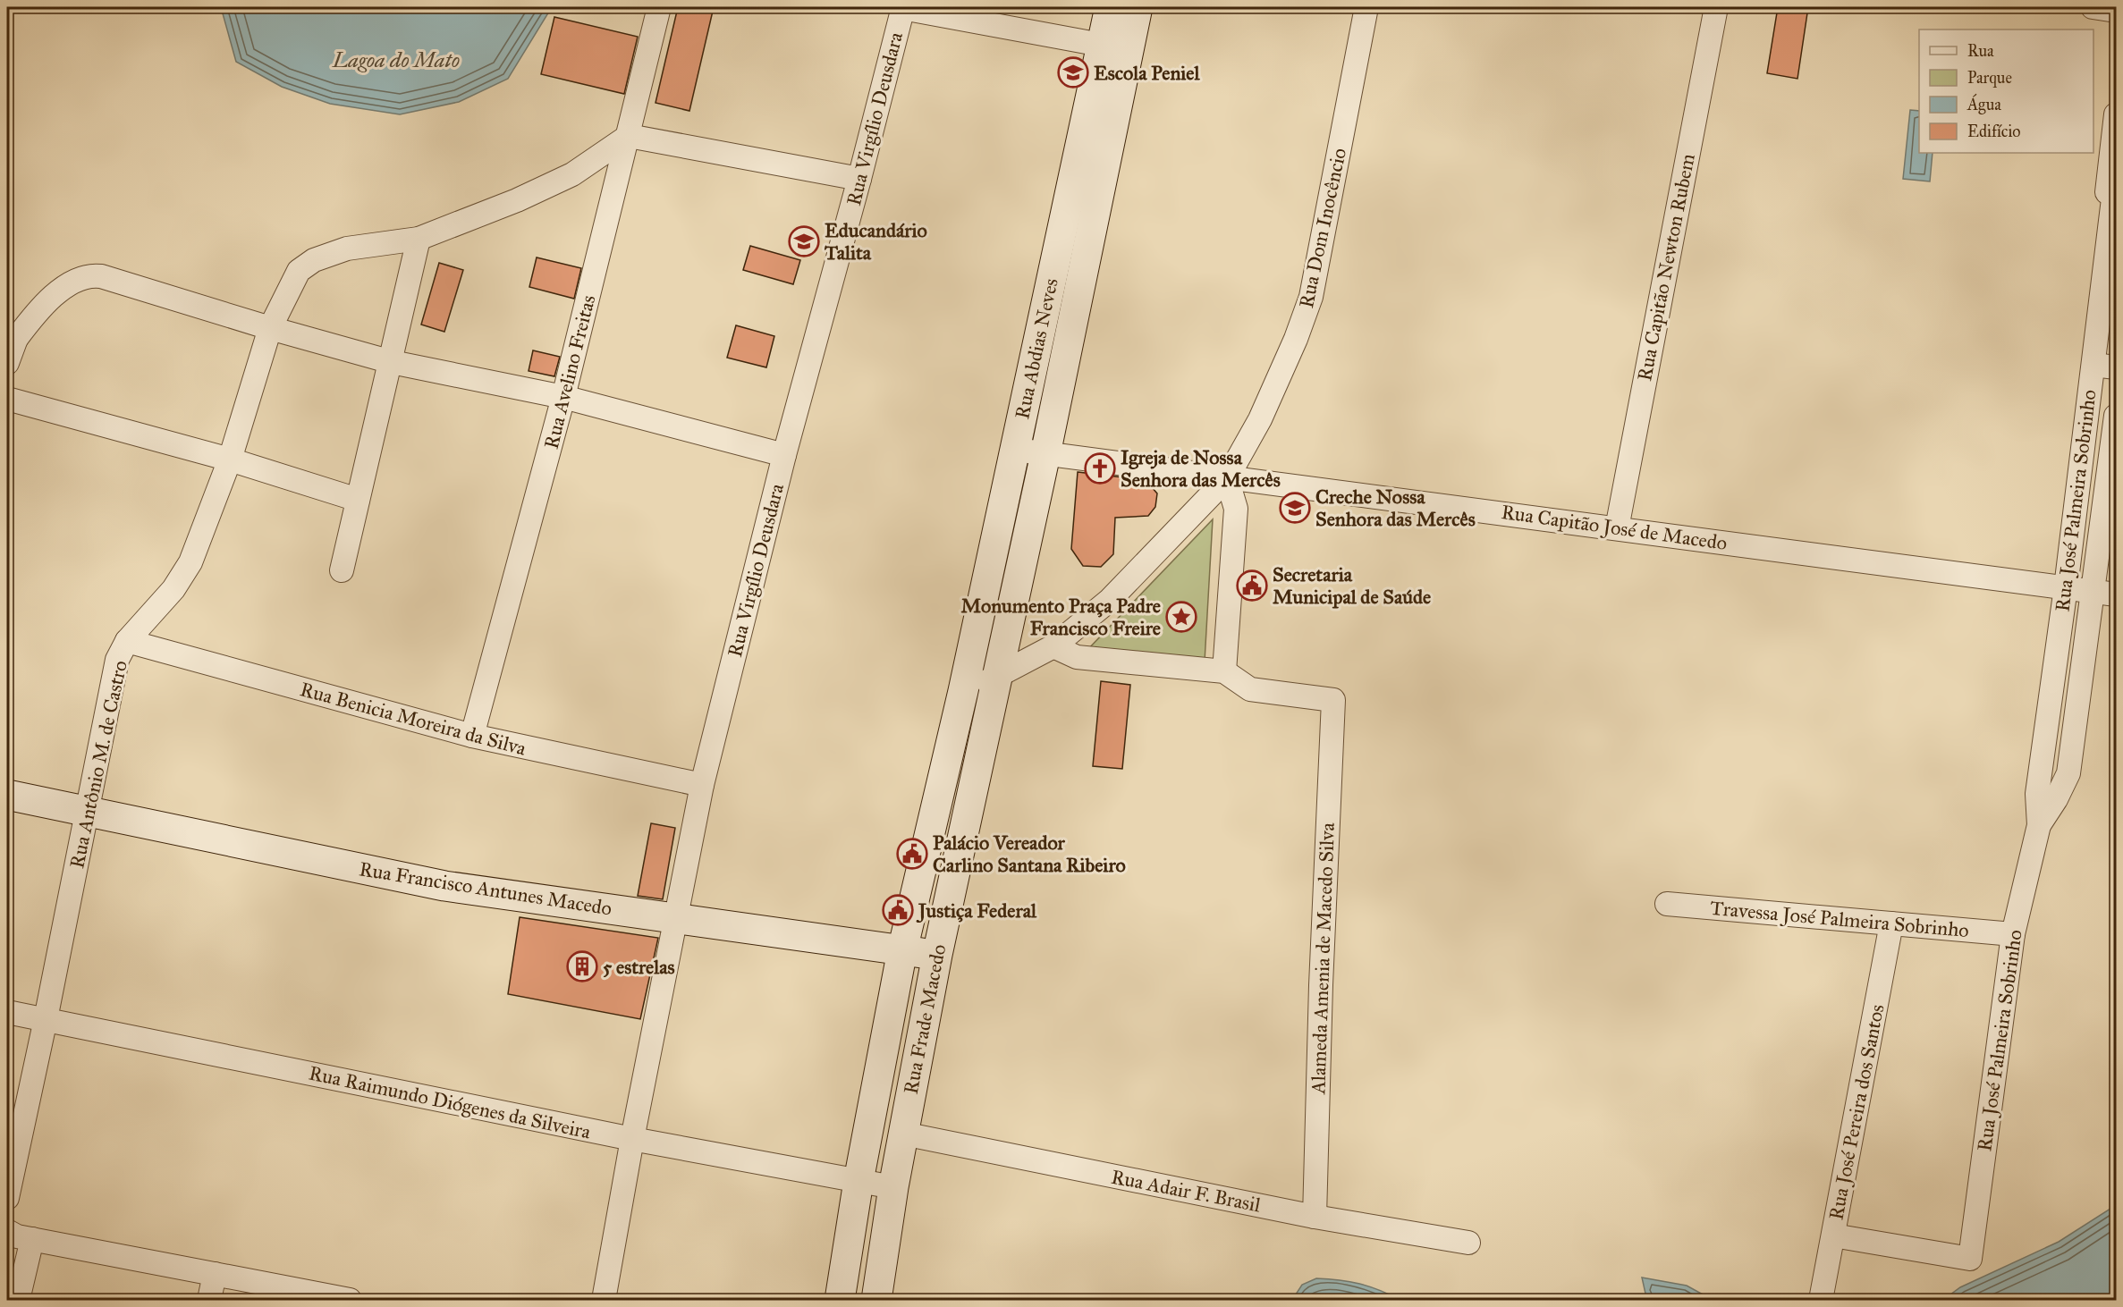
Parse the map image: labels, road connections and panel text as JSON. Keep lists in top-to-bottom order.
{
  "streets": {
    "main road": ["Rua Abdias Neves", "Rua Francisco Antunes Macedo", "Rua Frade Macedo"],
    "street": [
      "Rua Virgílio Deusdara",
      "Rua Dom Inocêncio",
      "Rua Capitão Newton Rubem",
      "Rua Avelino Freitas",
      "Rua José Palmeira Sobrinho",
      "Rua Capitão José de Macedo",
      "Rua Benicia Moreira da Silva",
      "Rua Antônio M. de Castro",
      "Travessa José Palmeira Sobrinho",
      "Alameda Amenia de Macedo Silva",
      "Rua Raimundo Diógenes da Silveira",
      "Rua José Pereira dos Santos",
      "Rua Adair F. Brasil"
    ]
  },
  "crossings": [
    ["Rua Virgílio Deusdara", "Rua Benicia Moreira da Silva"],
    ["Rua Virgílio Deusdara", "Rua Francisco Antunes Macedo"],
    ["Rua Virgílio Deusdara", "Rua Raimundo Diógenes da Silveira"],
    ["Rua Dom Inocêncio", "Rua Abdias Neves"],
    ["Rua Dom Inocêncio", "Rua Capitão José de Macedo"],
    ["Rua Dom Inocêncio", "Rua Frade Macedo"],
    ["Rua Capitão Newton Rubem", "Rua Capitão José de Macedo"],
    ["Rua Abdias Neves", "Rua Capitão José de Macedo"],
    ["Rua Abdias Neves", "Rua Frade Macedo"],
    ["Rua Avelino Freitas", "Rua Benicia Moreira da Silva"],
    ["Rua José Palmeira Sobrinho", "Rua Capitão José de Macedo"],
    ["Rua José Palmeira Sobrinho", "Travessa José Palmeira Sobrinho"],
    ["Rua José Palmeira Sobrinho", "Rua José Pereira dos Santos"],
    ["Rua Benicia Moreira da Silva", "Rua Antônio M. de Castro"],
    ["Rua Antônio M. de Castro", "Rua Francisco Antunes Macedo"],
    ["Rua Antônio M. de Castro", "Rua Raimundo Diógenes da Silveira"],
    ["Rua Francisco Antunes Macedo", "Rua Frade Macedo"],
    ["Travessa José Palmeira Sobrinho", "Rua José Pereira dos Santos"],
    ["Alameda Amenia de Macedo Silva", "Rua Adair F. Brasil"],
    ["Rua Frade Macedo", "Rua Raimundo Diógenes da Silveira"],
    ["Rua Frade Macedo", "Rua Adair F. Brasil"]
  ],
  "water": ["Lagoa do Mato"],
  "places": {
    "school or university": ["Escola Peniel", "Educandário Talita", "Creche Nossa Senhora das Mercês"],
    "church": ["Igreja de Nossa Senhora das Mercês"],
    "public building": ["Secretaria Municipal de Saúde", "Palácio Vereador Carlino Santana Ribeiro", "Justiça Federal"],
    "place": ["Monumento Praça Padre Francisco Freire"],
    "building": ["5 estrelas"]
  },
  "legend": [
    "Rua",
    "Parque",
    "Água",
    "Edifício"
  ]
}
